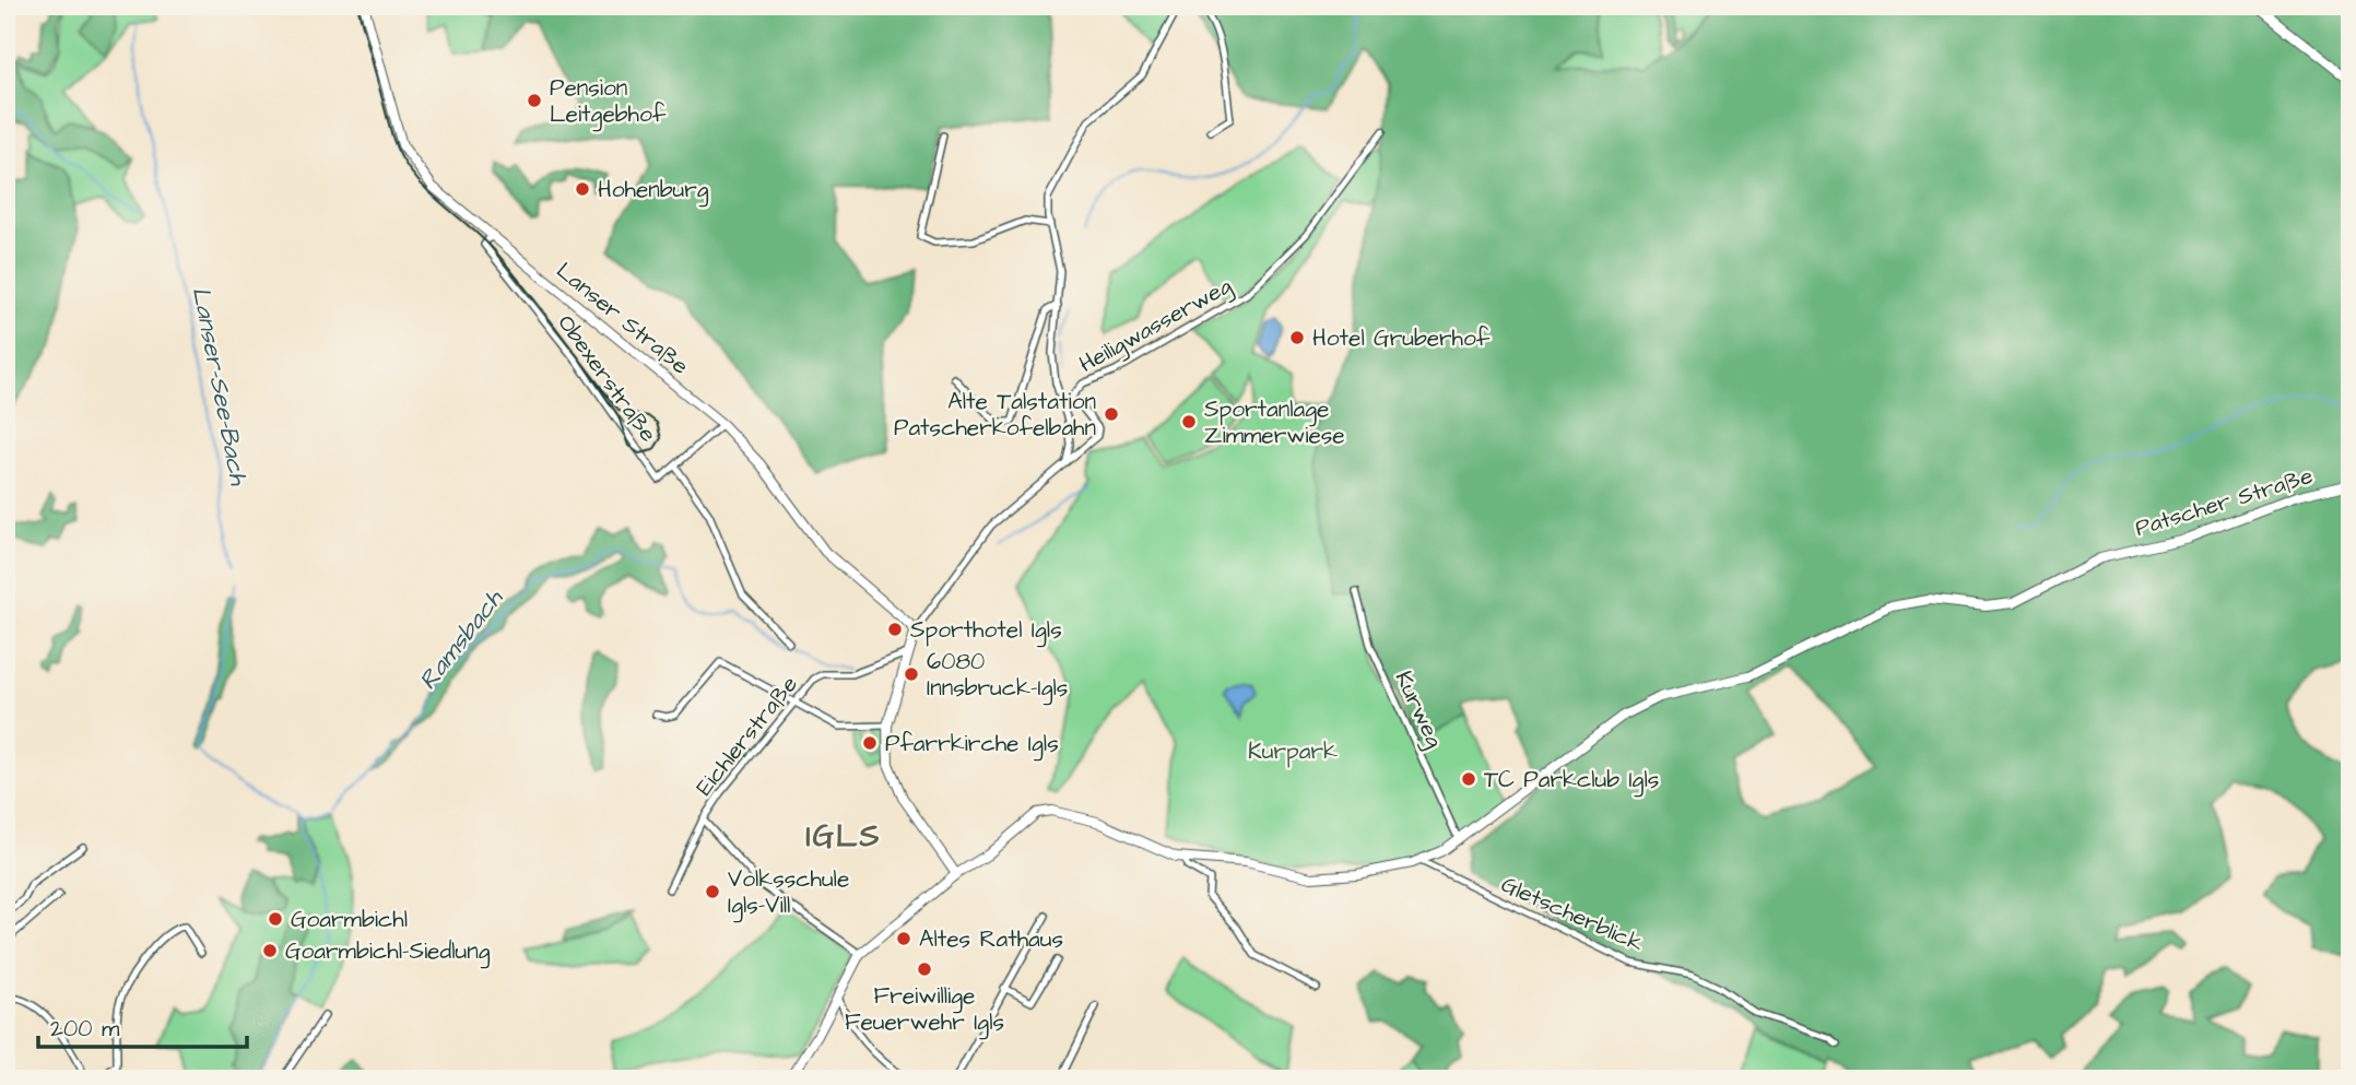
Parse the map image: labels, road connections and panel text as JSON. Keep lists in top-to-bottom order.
{
  "streets": {
    "main road": ["Lanser Straße", "Patscher Straße"],
    "street": [
      "Heiligwasserweg",
      "Obexerstraße",
      "Kurweg",
      "Eichlerstraße",
      "Gletscherblick"
    ]
  },
  "crossings": [
    ["Lanser Straße", "Obexerstraße"],
    ["Patscher Straße", "Kurweg"],
    ["Patscher Straße", "Gletscherblick"]
  ],
  "districts": ["IGLS"],
  "water": ["Lanser-See-Bach", "Ramsbach"],
  "parks": ["Kurpark"],
  "places": [
    "Pension Leitgebhof",
    "Hohenburg",
    "Hotel Gruberhof",
    "Alte Talstation Patscherkofelbahn",
    "Sportanlage Zimmerwiese",
    "Sporthotel Igls",
    "6080 Innsbruck-Igls",
    "Pfarrkirche Igls",
    "TC Parkclub Igls",
    "Volksschule Igls-Vill",
    "Goarmbichl",
    "Altes Rathaus",
    "Goarmbichl-Siedlung",
    "Freiwillige Feuerwehr Igls"
  ],
  "scale_bar": "200 m"
}
